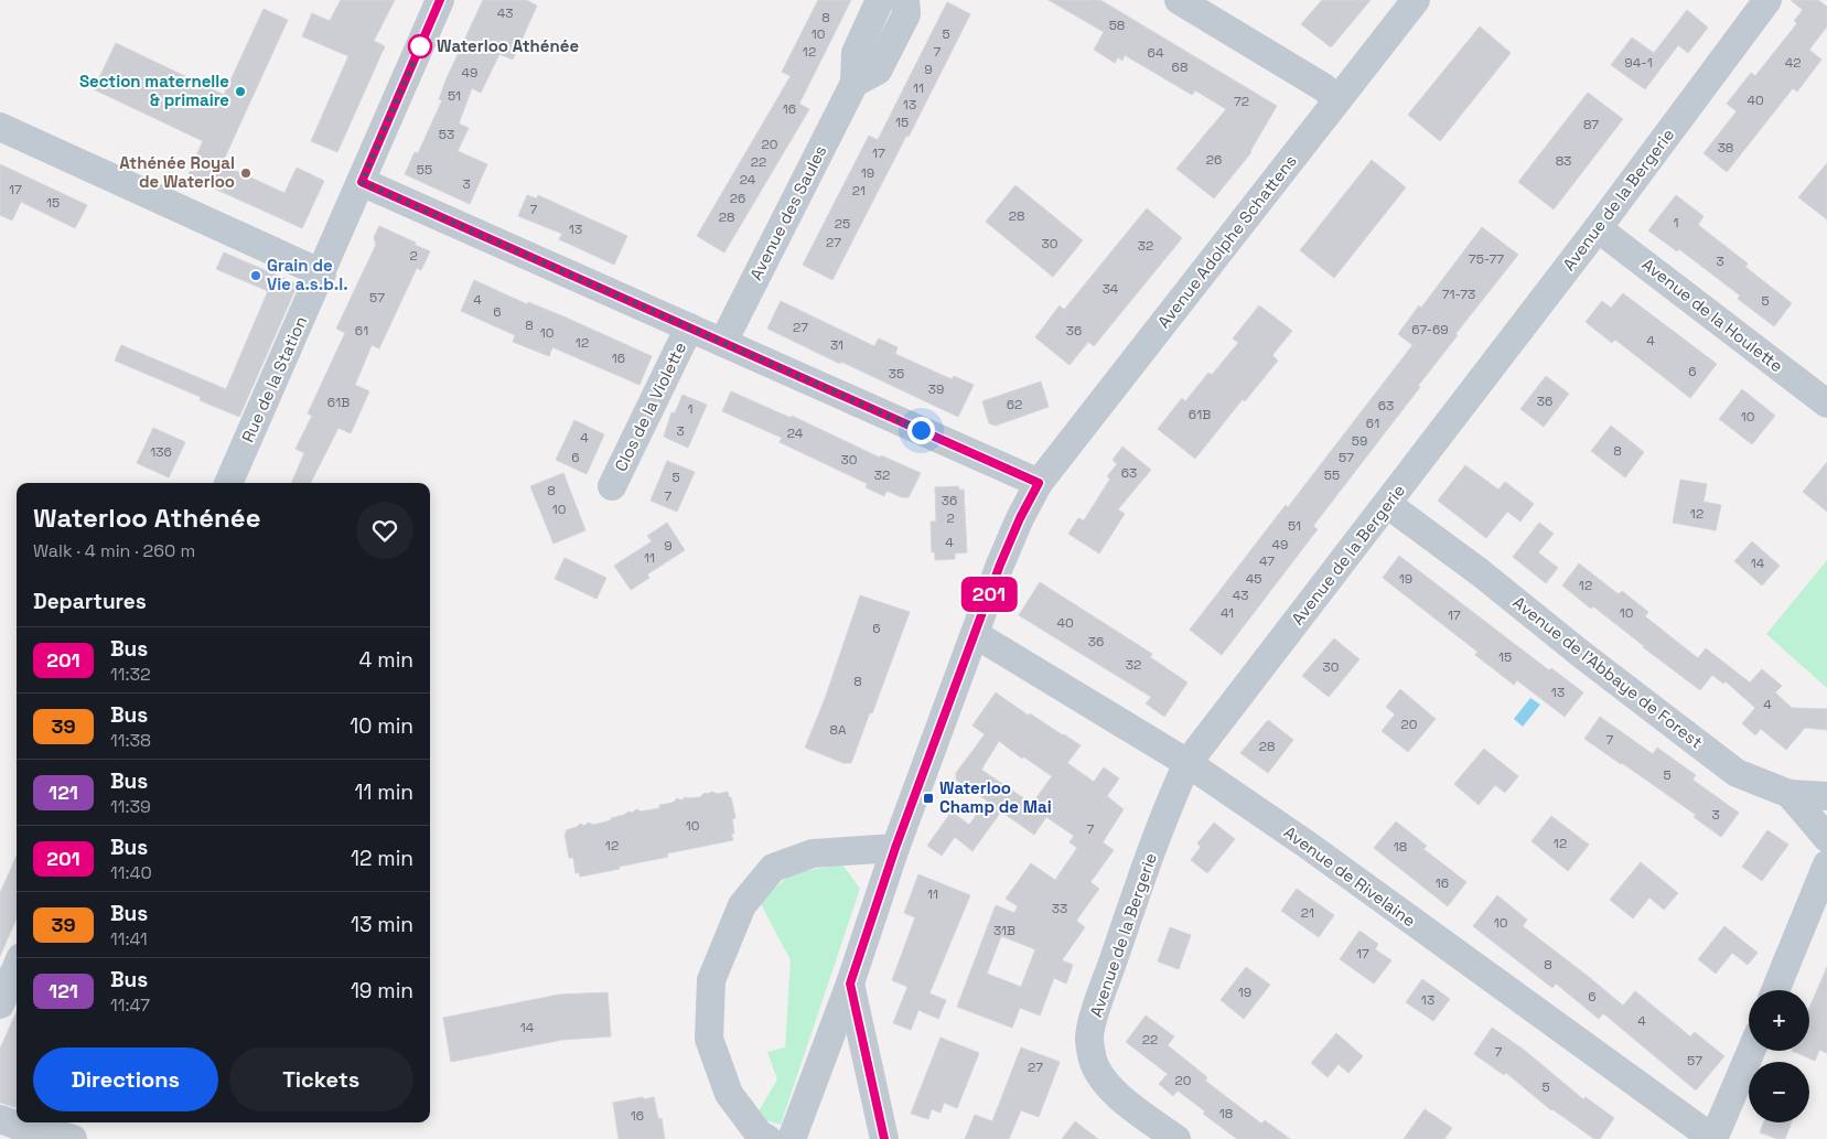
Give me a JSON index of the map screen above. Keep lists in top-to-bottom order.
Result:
{
  "streets": {
    "street": [
      "Avenue de la Bergerie",
      "Avenue des Saules",
      "Avenue Adolphe Schattens",
      "Avenue de la Houlette",
      "Rue de la Station",
      "Clos de la Violette",
      "Avenue de l'Abbaye de Forest",
      "Avenue de Rivelaine"
    ]
  },
  "crossings": [
    ["Avenue de la Bergerie", "Avenue de la Houlette"],
    ["Avenue de la Bergerie", "Avenue de l'Abbaye de Forest"],
    ["Avenue de la Bergerie", "Avenue de Rivelaine"],
    ["Avenue Adolphe Schattens", "Avenue de Rivelaine"]
  ],
  "places": {
    "other": [
      "Waterloo Athénée",
      "Section maternelle & primaire",
      "Athénée Royal de Waterloo",
      "Grain de Vie a.s.b.l."
    ],
    "transit": ["Waterloo Champ de Mai"]
  },
  "lines": ["bus line 201"],
  "house_numbers": [
    "43",
    "8",
    "58",
    "10",
    "5",
    "12",
    "7",
    "64",
    "94-1",
    "42",
    "68",
    "9",
    "49",
    "11",
    "51",
    "40",
    "72",
    "13",
    "16",
    "15",
    "87",
    "53",
    "20",
    "38",
    "17",
    "26",
    "83",
    "22",
    "55",
    "19",
    "24",
    "3",
    "17",
    "21",
    "26",
    "15",
    "7",
    "28",
    "28",
    "1",
    "25",
    "13",
    "27",
    "30",
    "32",
    "2",
    "75-77",
    "3",
    "34",
    "71-73",
    "57",
    "4",
    "5",
    "6",
    "8",
    "27",
    "67-69",
    "61",
    "36",
    "10",
    "4",
    "12",
    "31",
    "16",
    "6",
    "35",
    "39",
    "36",
    "61B",
    "62",
    "63",
    "1",
    "61B",
    "10",
    "61",
    "3",
    "24",
    "4",
    "59",
    "8",
    "136",
    "6",
    "57",
    "30",
    "63",
    "32",
    "55",
    "5",
    "8",
    "7",
    "36",
    "10",
    "12",
    "2",
    "51",
    "4",
    "49",
    "9",
    "11",
    "47",
    "14",
    "45",
    "19",
    "12",
    "43",
    "41",
    "10",
    "17",
    "40",
    "6",
    "36",
    "15",
    "32",
    "30",
    "8",
    "13",
    "4",
    "20",
    "8A",
    "7",
    "28",
    "5",
    "3",
    "10",
    "7",
    "12",
    "12",
    "18",
    "16",
    "11",
    "33",
    "21",
    "10",
    "31B",
    "17",
    "8",
    "19",
    "6",
    "13",
    "4",
    "14",
    "22",
    "7",
    "57",
    "27",
    "20",
    "5",
    "18",
    "16"
  ],
  "page": {
    "on_map": "201",
    "heading": [
      ["Waterloo Athénée", "Walk · 4 min · 260 m"],
      "Departures"
    ],
    "list": [
      {
        "mark": "201",
        "name": "Bus",
        "note": "11:32",
        "value": "4 min"
      },
      {
        "mark": "39",
        "name": "Bus",
        "note": "11:38",
        "value": "10 min"
      },
      {
        "mark": "121",
        "name": "Bus",
        "note": "11:39",
        "value": "11 min"
      },
      {
        "mark": "201",
        "name": "Bus",
        "note": "11:40",
        "value": "12 min"
      },
      {
        "mark": "39",
        "name": "Bus",
        "note": "11:41",
        "value": "13 min"
      },
      {
        "mark": "121",
        "name": "Bus",
        "note": "11:47",
        "value": "19 min"
      }
    ],
    "map_buttons": ["+", "−"],
    "buttons": ["Directions", "Tickets"]
  }
}
